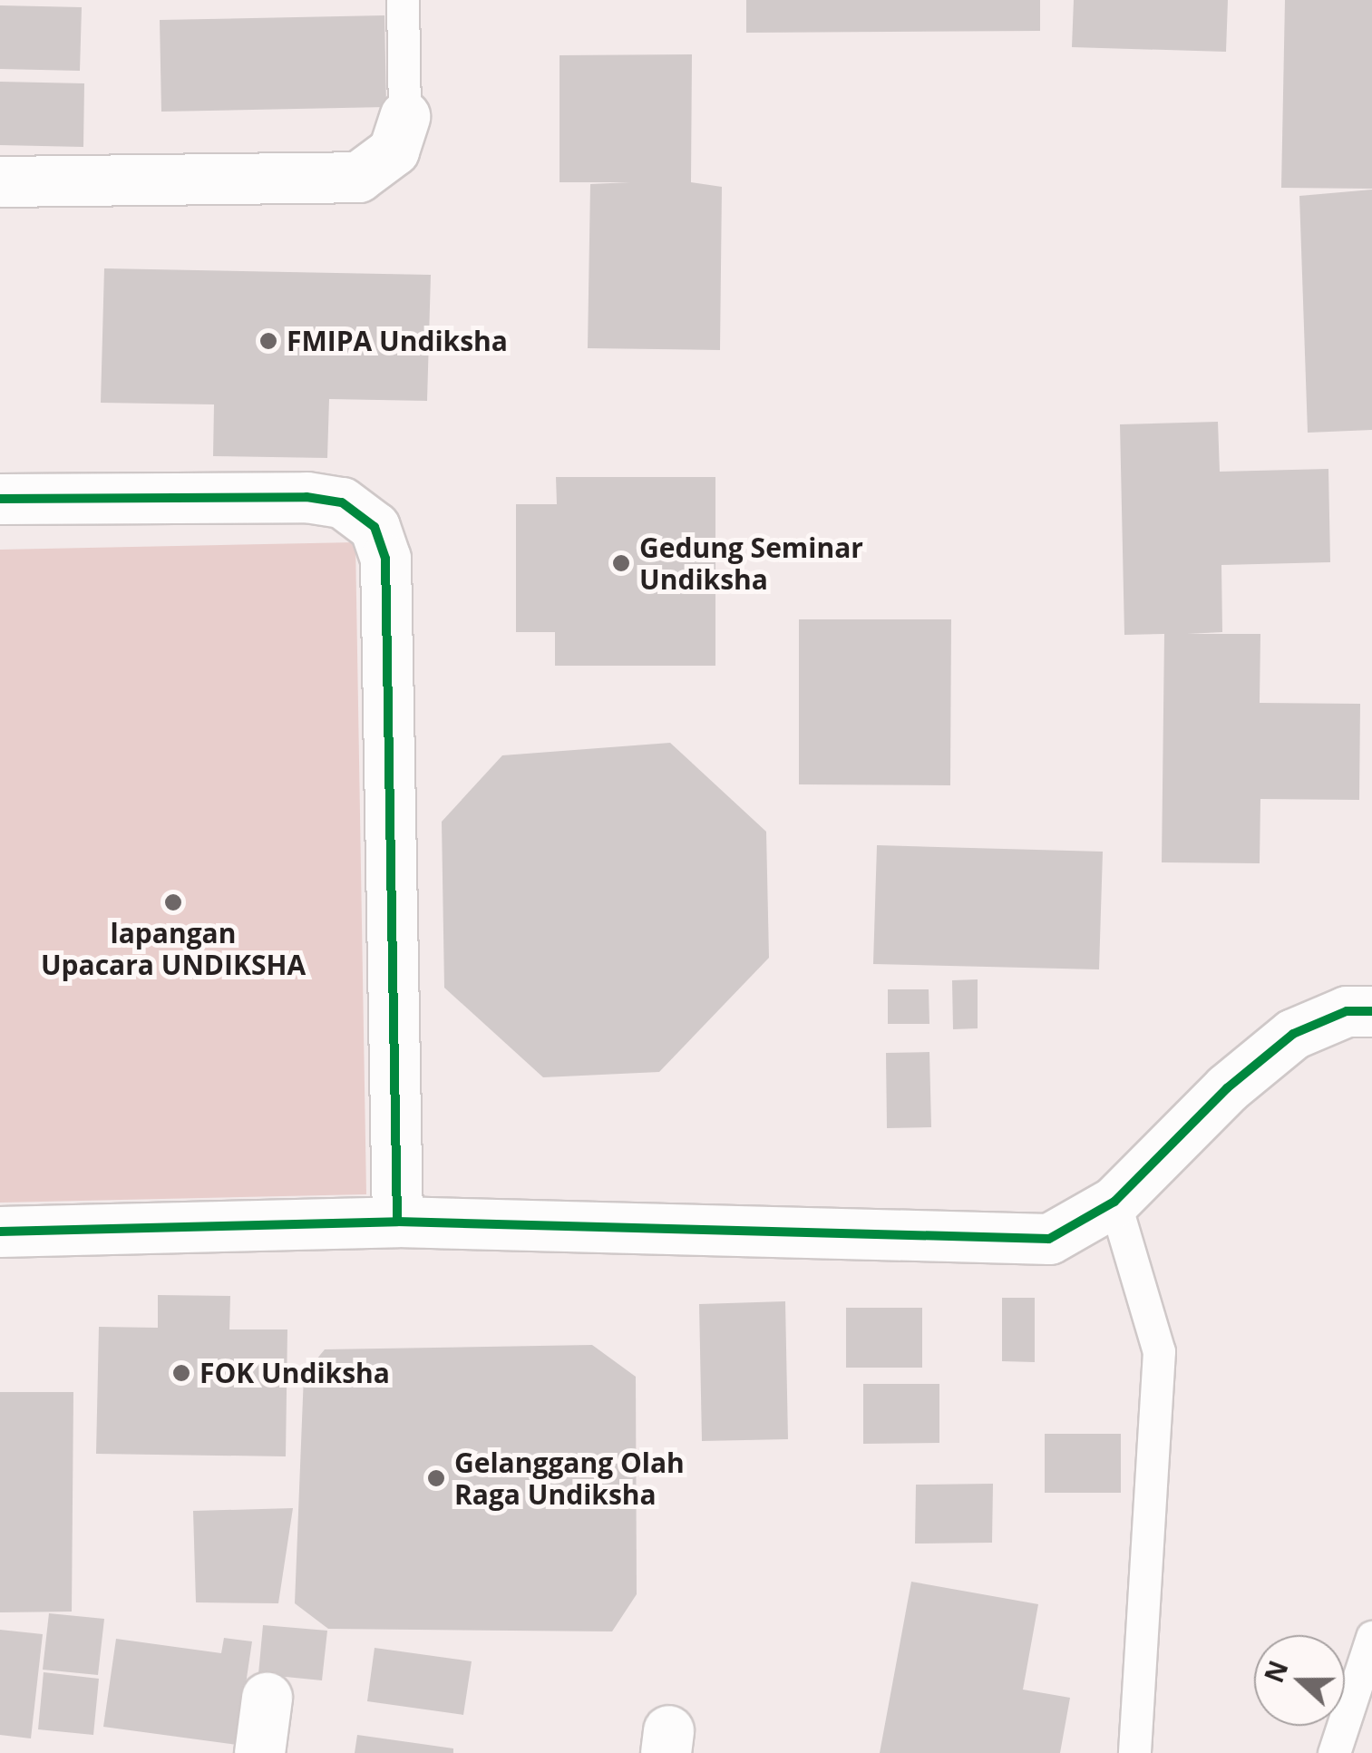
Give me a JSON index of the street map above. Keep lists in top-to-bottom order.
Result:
{
  "places": [
    "FMIPA Undiksha",
    "Gedung Seminar Undiksha",
    "lapangan Upacara UNDIKSHA",
    "FOK Undiksha",
    "Gelanggang Olah Raga Undiksha"
  ],
  "north": "left"
}
